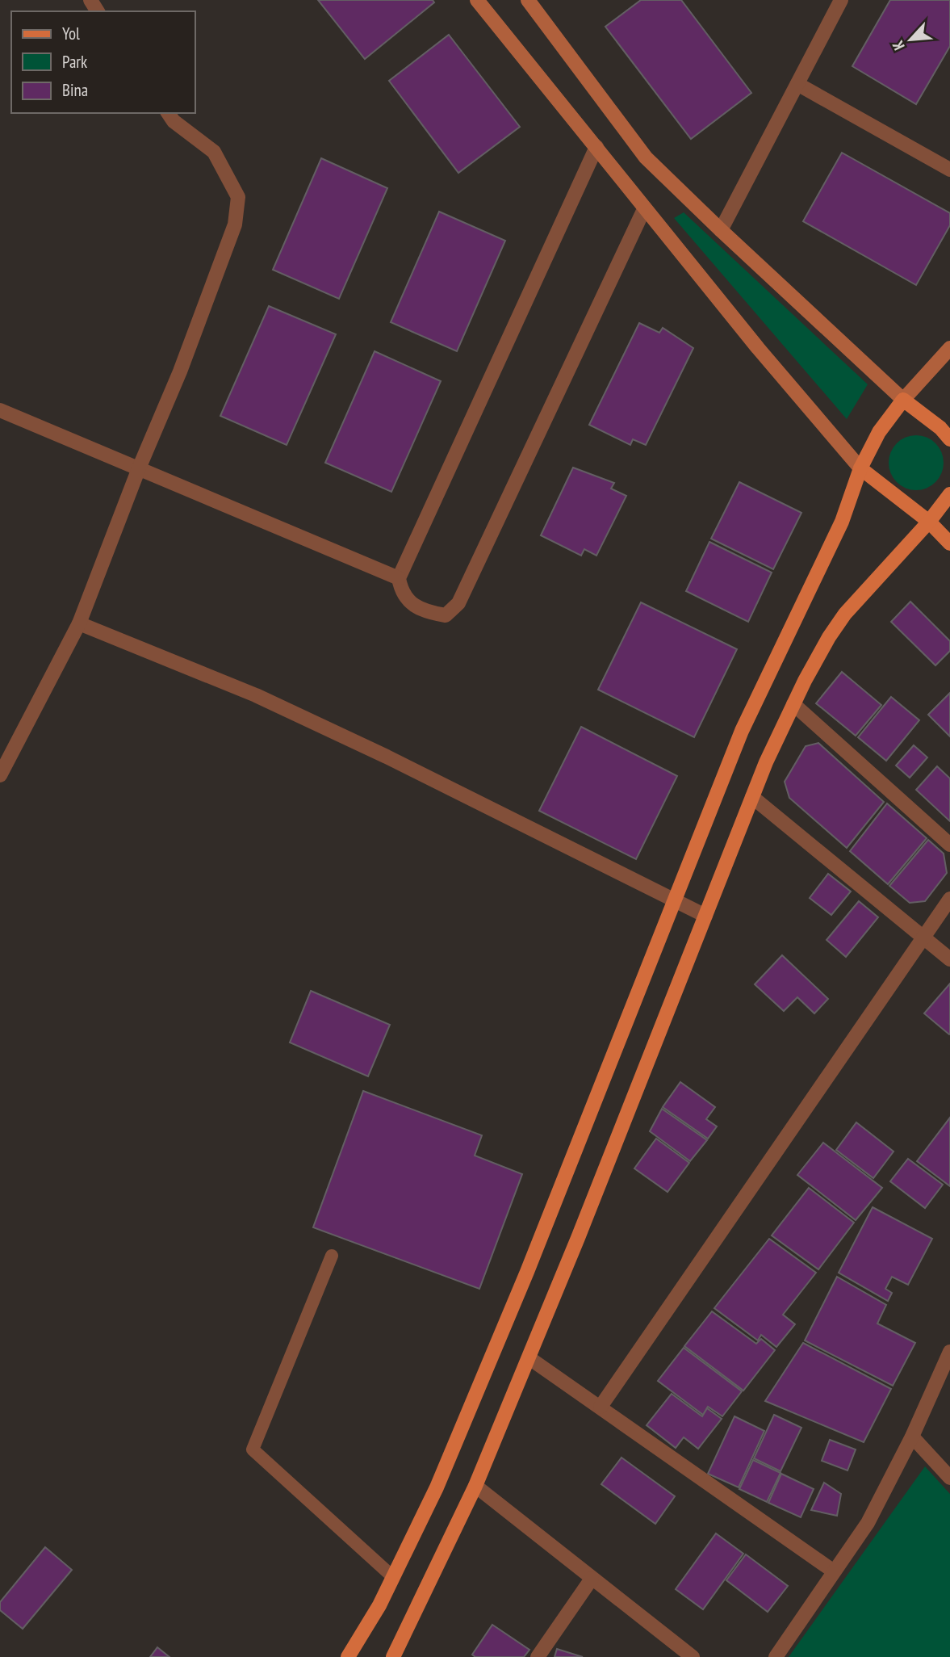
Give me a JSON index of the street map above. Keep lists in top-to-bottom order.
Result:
{
  "legend": ["Yol", "Park", "Bina"],
  "north": "bottom left"
}
